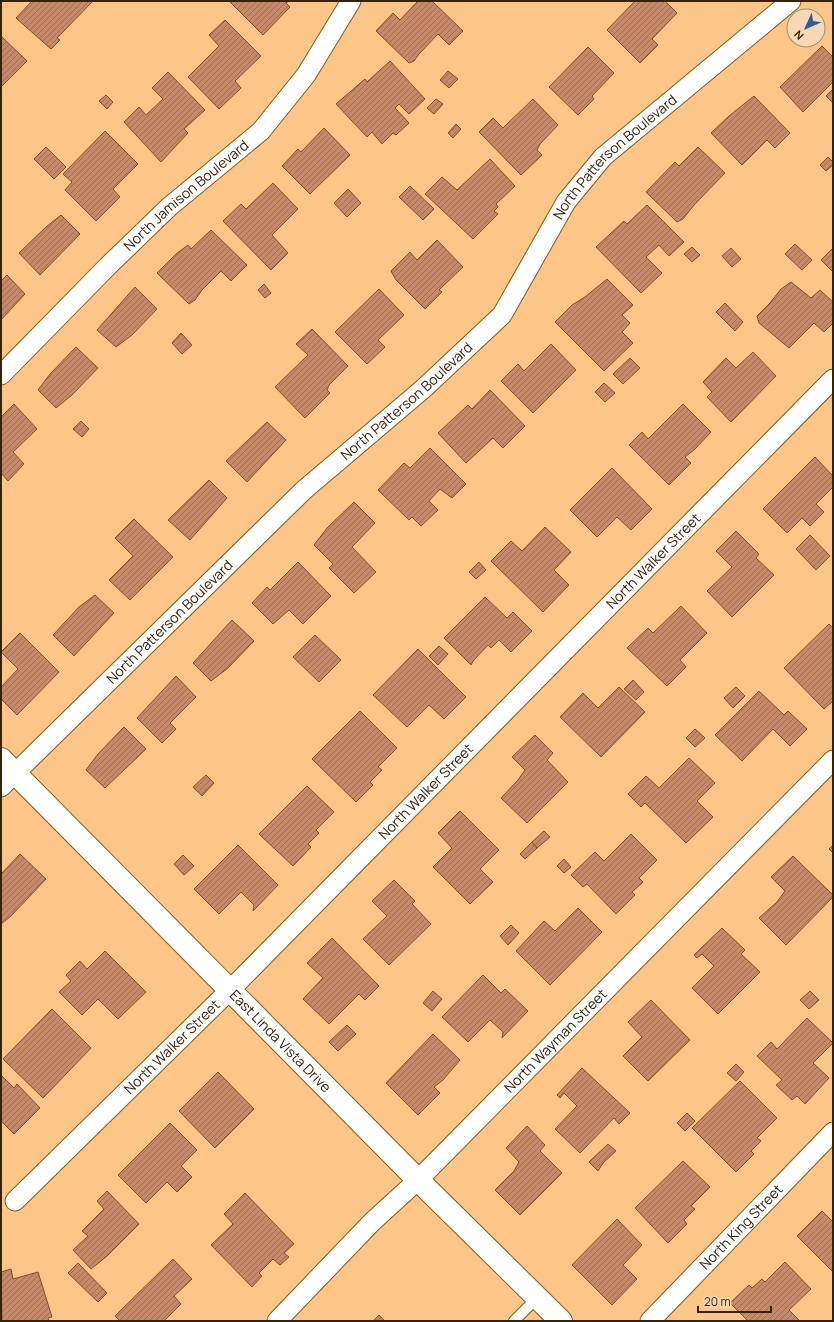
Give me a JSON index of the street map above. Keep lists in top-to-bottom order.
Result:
{
  "streets": {
    "street": [
      "North Patterson Boulevard",
      "North Jamison Boulevard",
      "North Walker Street",
      "East Linda Vista Drive",
      "North Wayman Street",
      "North King Street"
    ]
  },
  "crossings": [
    ["North Patterson Boulevard", "East Linda Vista Drive"],
    ["North Walker Street", "East Linda Vista Drive"],
    ["East Linda Vista Drive", "North Wayman Street"]
  ],
  "scale_bar": "20 m",
  "north": "bottom left"
}
